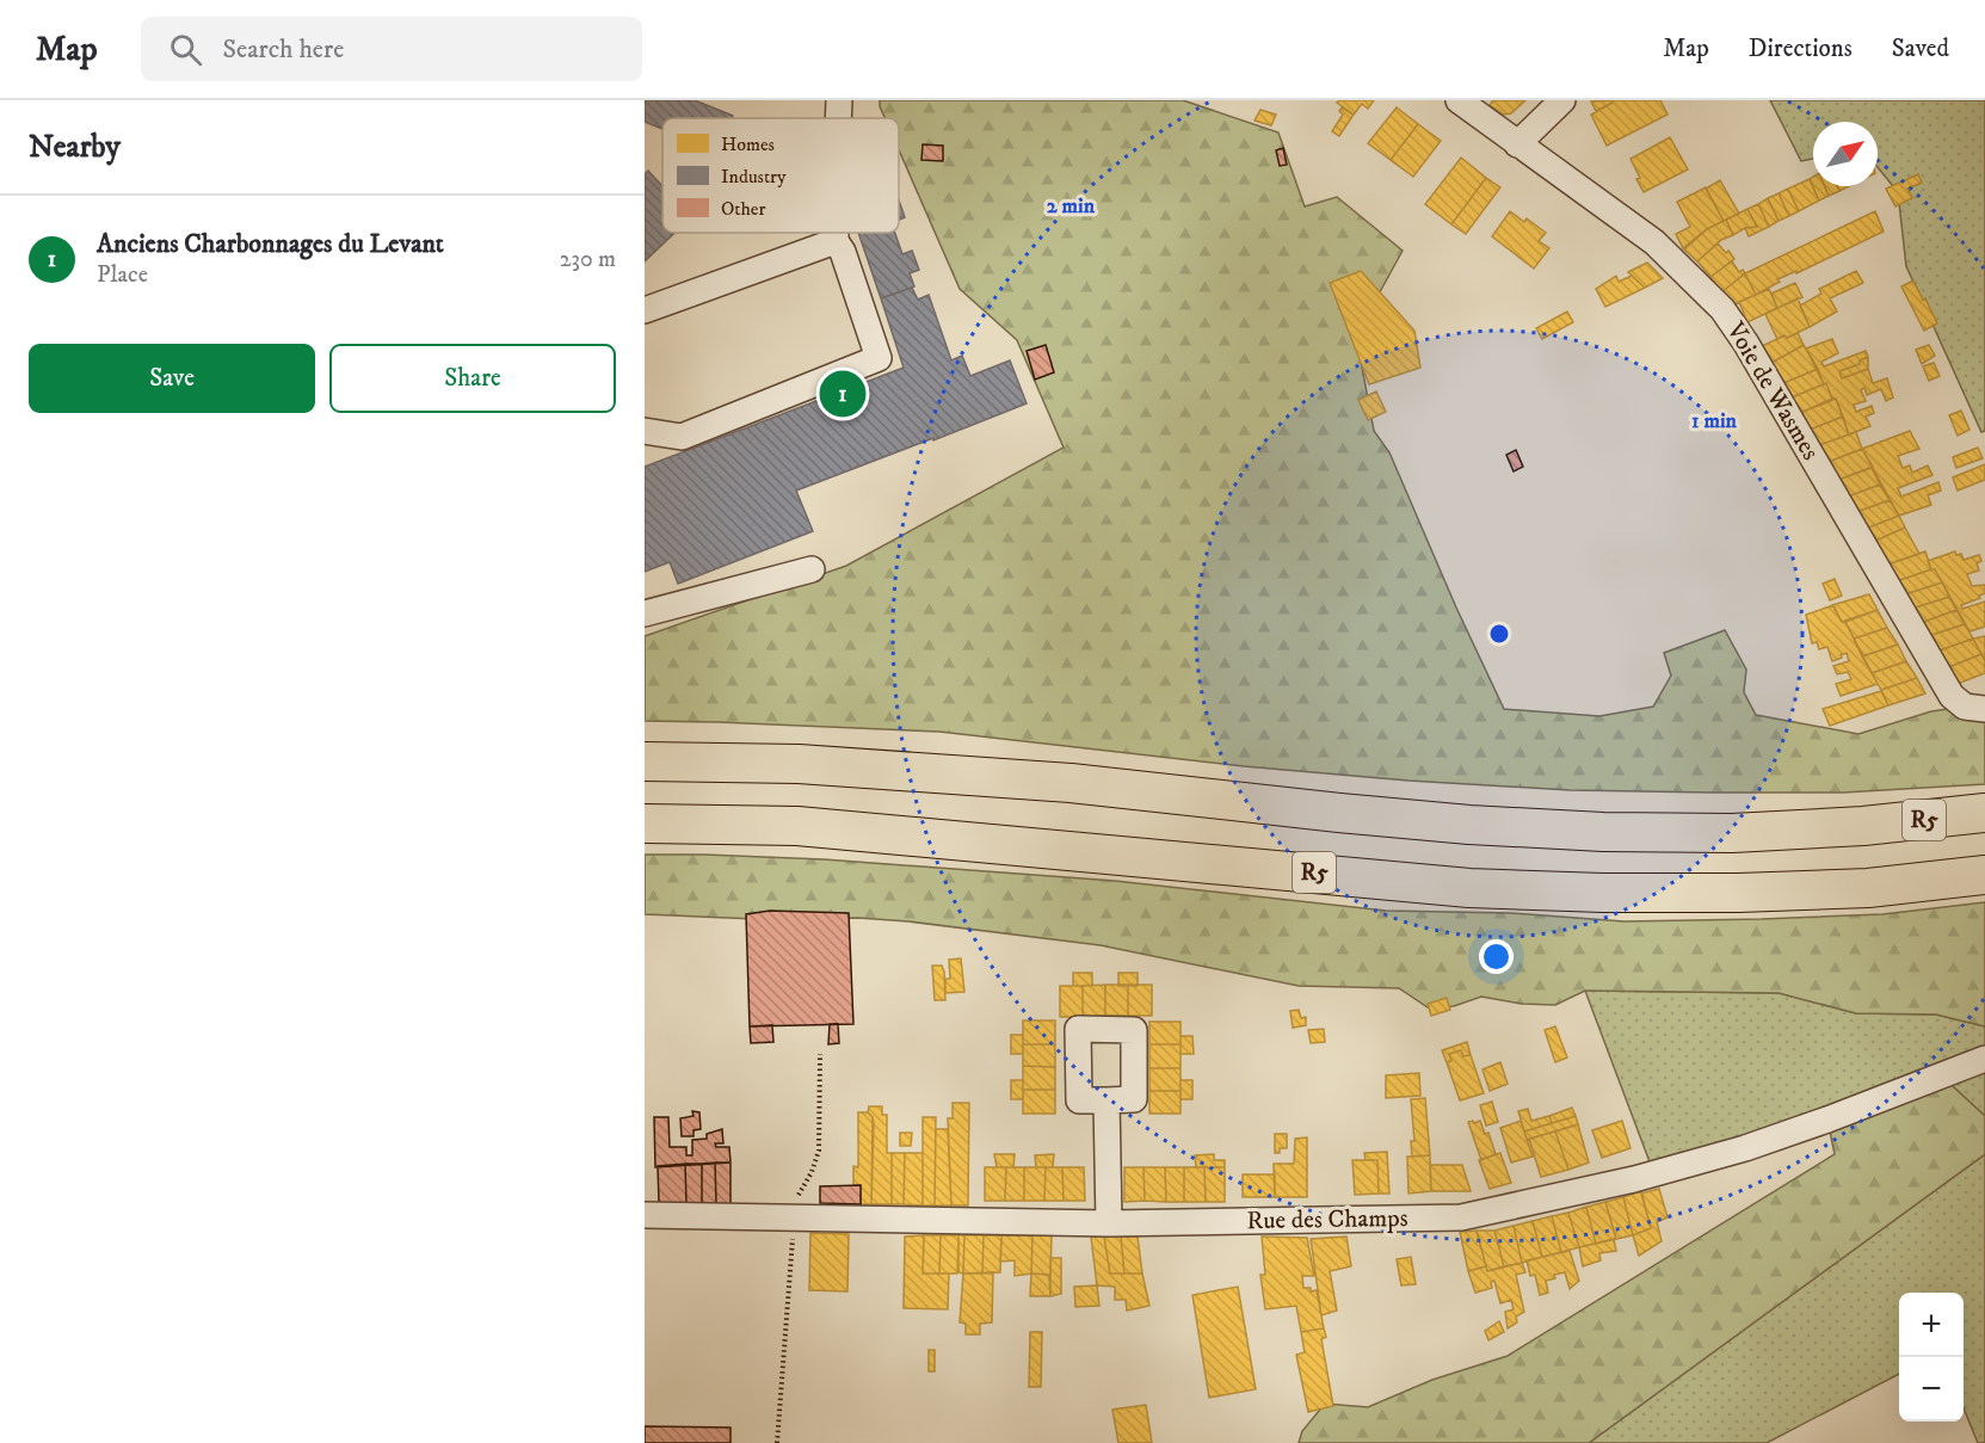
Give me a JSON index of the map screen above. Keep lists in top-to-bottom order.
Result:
{
  "streets": {
    "highway": ["R5"],
    "street": ["Voie de Wasmes", "Rue des Champs"]
  },
  "legend": ["Homes", "Industry", "Other"],
  "north": "top right",
  "page": {
    "header": "Map",
    "search": "Search here",
    "nav": ["Map", "Directions", "Saved"],
    "heading": "Nearby",
    "list": [
      {
        "mark": "1",
        "name": "Anciens Charbonnages du Levant",
        "note": "Place",
        "value": "230 m"
      }
    ],
    "buttons": ["Save", "Share"],
    "pins": "1",
    "map_buttons": ["+", "−"]
  },
  "rings": ["2 min", "1 min"]
}
